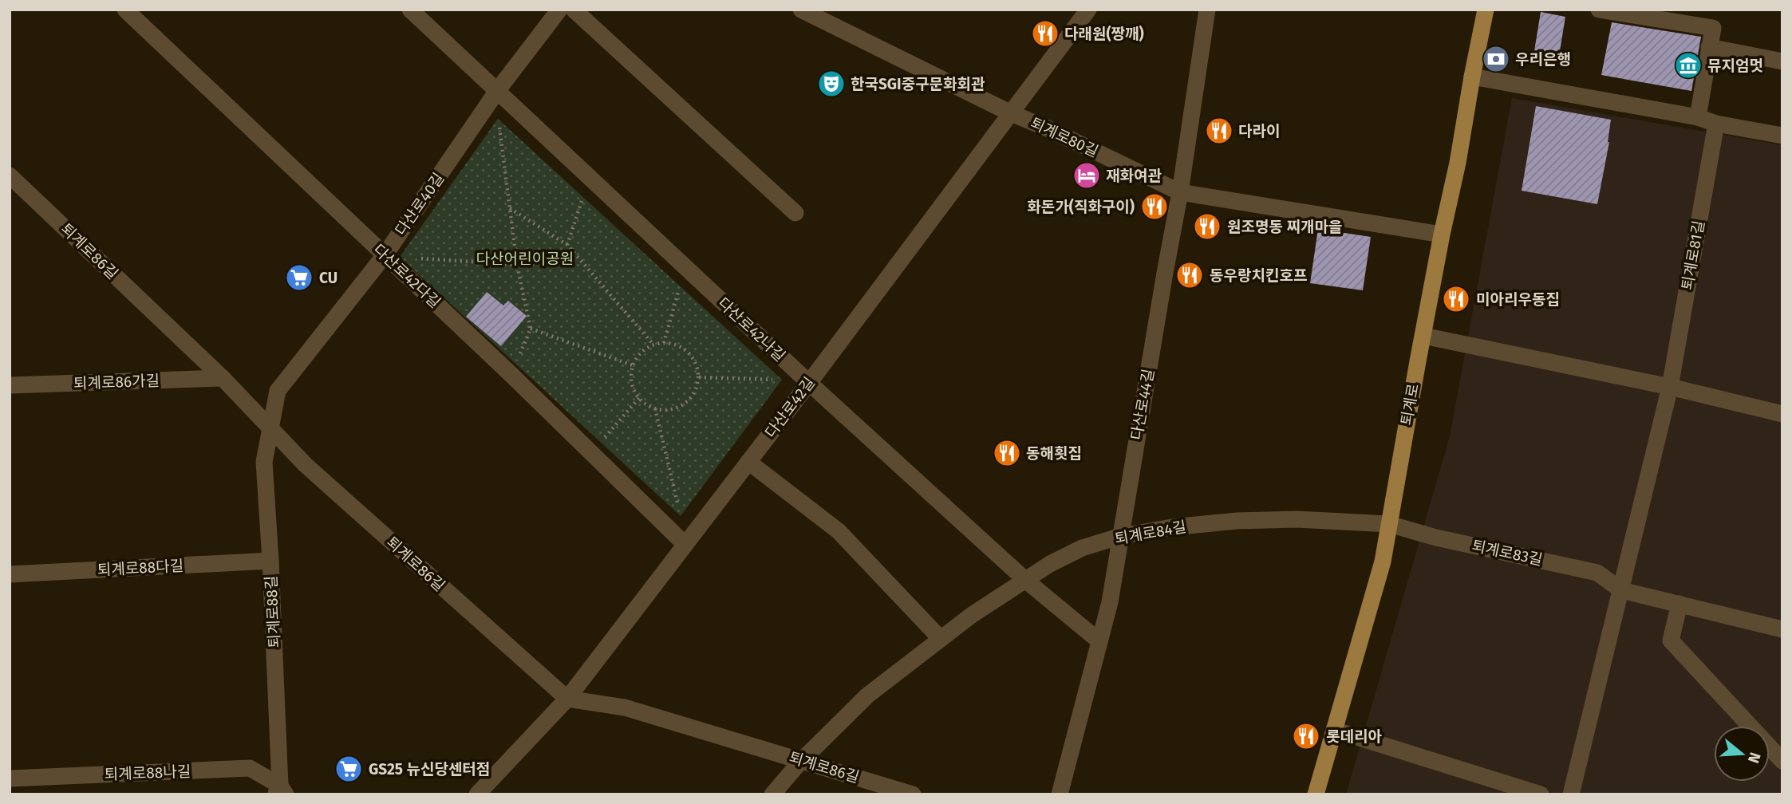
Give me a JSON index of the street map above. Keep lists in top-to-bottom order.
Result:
{
  "streets": {
    "main road": ["퇴계로"],
    "street": [
      "퇴계로80길",
      "다산로40길",
      "퇴계로86길",
      "퇴계로81길",
      "다산로42다길",
      "다산로42나길",
      "퇴계로86가길",
      "다산로44길",
      "다산로42길",
      "퇴계로84길",
      "퇴계로83길",
      "퇴계로88다길",
      "퇴계로88길",
      "퇴계로88나길"
    ]
  },
  "crossings": [
    ["퇴계로80길", "다산로44길"],
    ["퇴계로80길", "퇴계로"],
    ["퇴계로80길", "다산로42길"],
    ["다산로40길", "퇴계로86길"],
    ["다산로40길", "다산로42다길"],
    ["다산로40길", "다산로42나길"],
    ["다산로40길", "퇴계로88길"],
    ["퇴계로86길", "퇴계로86가길"],
    ["퇴계로86길", "다산로42길"],
    ["퇴계로86길", "퇴계로84길"],
    ["퇴계로86길", "퇴계로88길"],
    ["퇴계로81길", "퇴계로83길"],
    ["다산로42다길", "다산로42길"],
    ["다산로42나길", "다산로44길"],
    ["다산로42나길", "다산로42길"],
    ["다산로42나길", "퇴계로84길"],
    ["다산로44길", "퇴계로84길"],
    ["퇴계로", "퇴계로84길"],
    ["퇴계로", "퇴계로83길"],
    ["퇴계로84길", "퇴계로83길"],
    ["퇴계로88다길", "퇴계로88길"],
    ["퇴계로88길", "퇴계로88나길"]
  ],
  "parks": ["다산어린이공원"],
  "places": {
    "restaurant": [
      "다래원(짱깨)",
      "다라이",
      "화돈가(직화구이)",
      "원조명동 찌개마을",
      "동우랑치킨호프",
      "미아리우동집",
      "동해횟집",
      "롯데리아"
    ],
    "bank": ["우리은행"],
    "museum": ["뮤지엄멋"],
    "theatre": ["한국SGI중구문화회관"],
    "hotel": ["재화여관"],
    "supermarket": ["CU", "GS25 뉴신당센터점"]
  },
  "north": "right"
}
